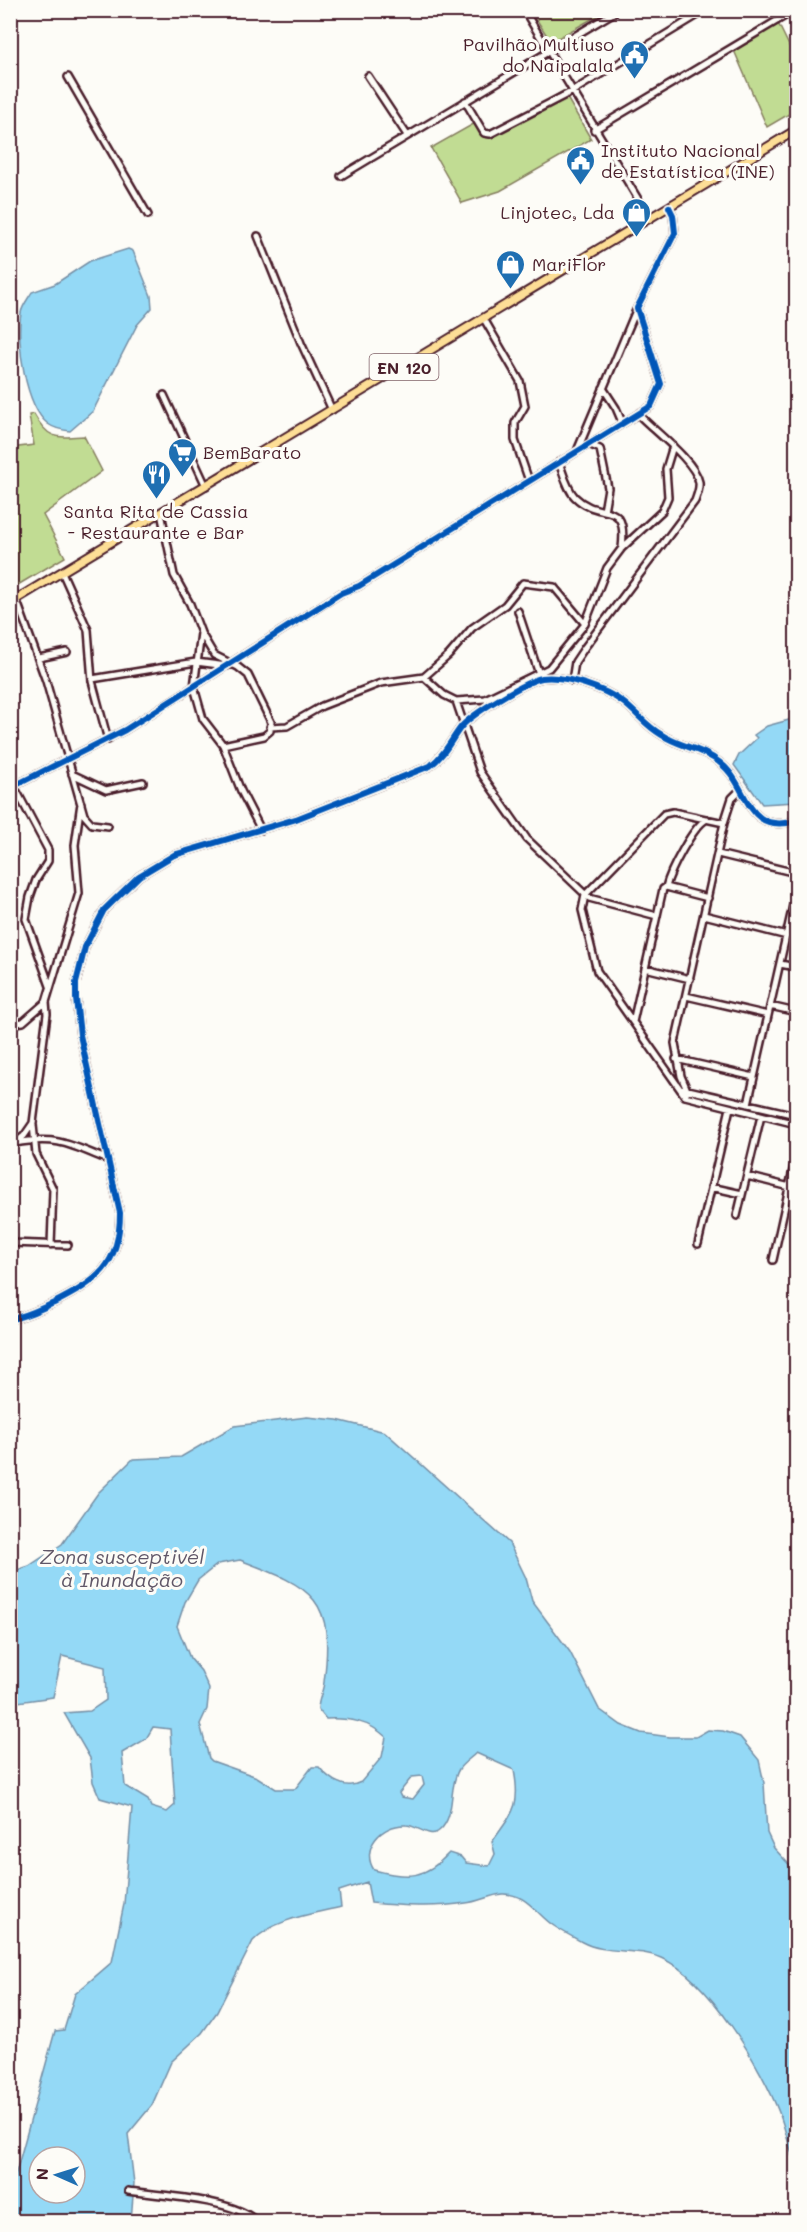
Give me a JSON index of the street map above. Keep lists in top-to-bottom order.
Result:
{
  "streets": {
    "main road": ["EN 120"]
  },
  "water": ["Zona susceptivél à Inundação"],
  "places": {
    "public building": ["Pavilhão Multiuso do Naipalala", "Instituto Nacional de Estatística (INE)"],
    "shop": ["Linjotec, Lda", "MariFlor"],
    "supermarket": ["BemBarato"],
    "restaurant": ["Santa Rita de Cassia - Restaurante e Bar"]
  },
  "north": "left"
}
